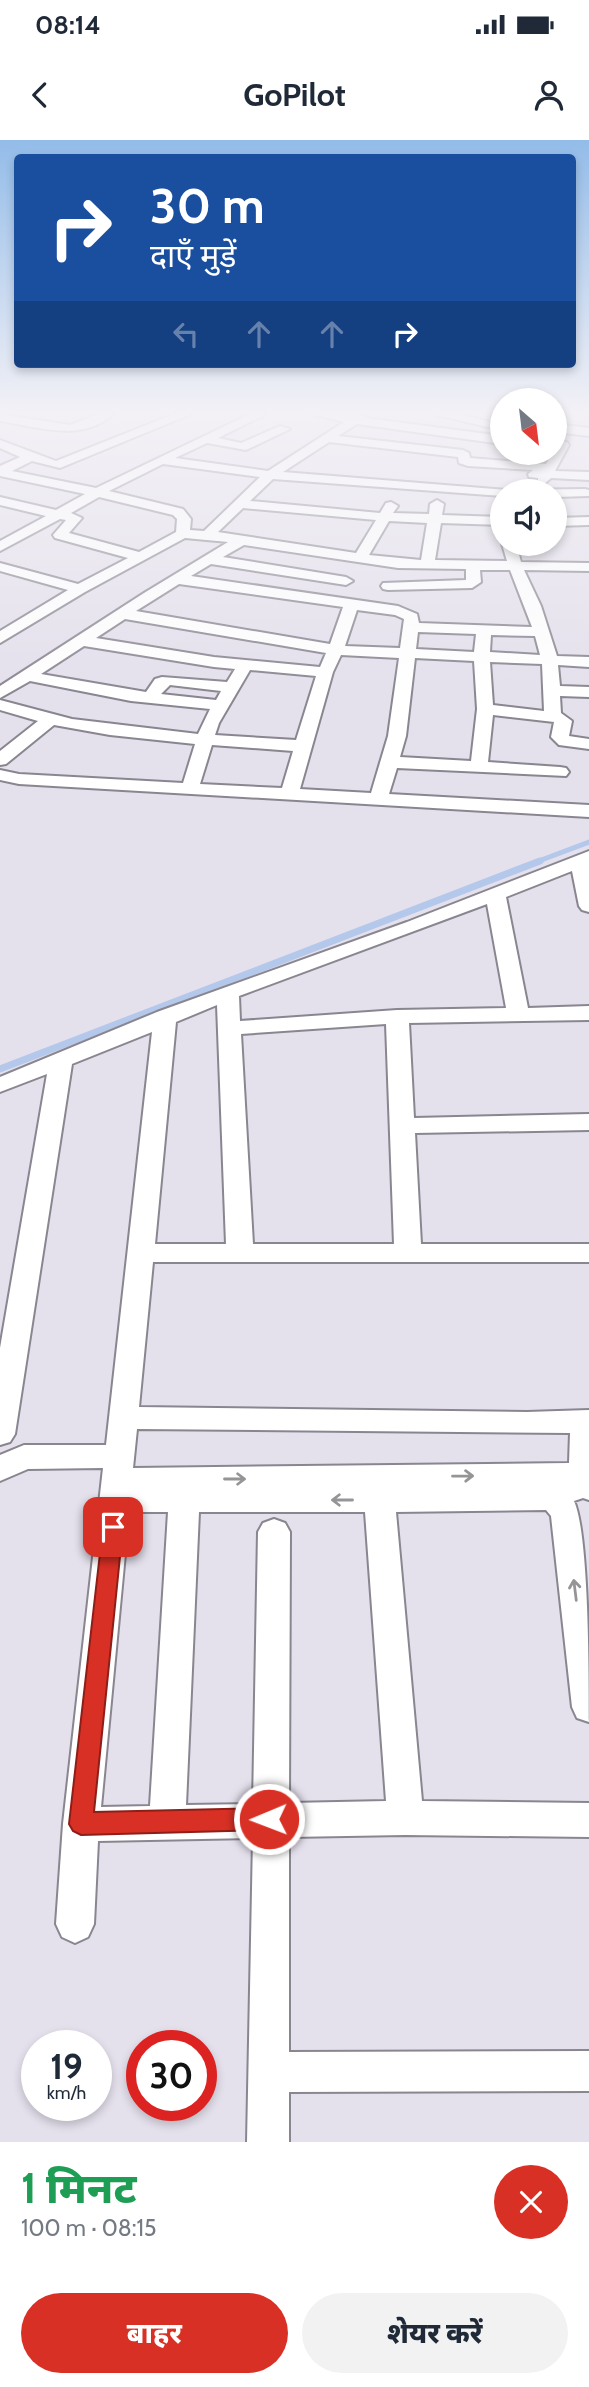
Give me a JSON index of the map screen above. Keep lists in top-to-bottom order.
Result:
{
  "north": "bottom right",
  "page": {
    "status": "08:14",
    "header": "GoPilot",
    "turn": ["30 m", "दाएँ मुड़ें"],
    "speed": "19 km/h",
    "limit": "30",
    "heading": ["1 मिनट", "100 m · 08:15"],
    "buttons": ["बाहर", "शेयर करें"]
  }
}
